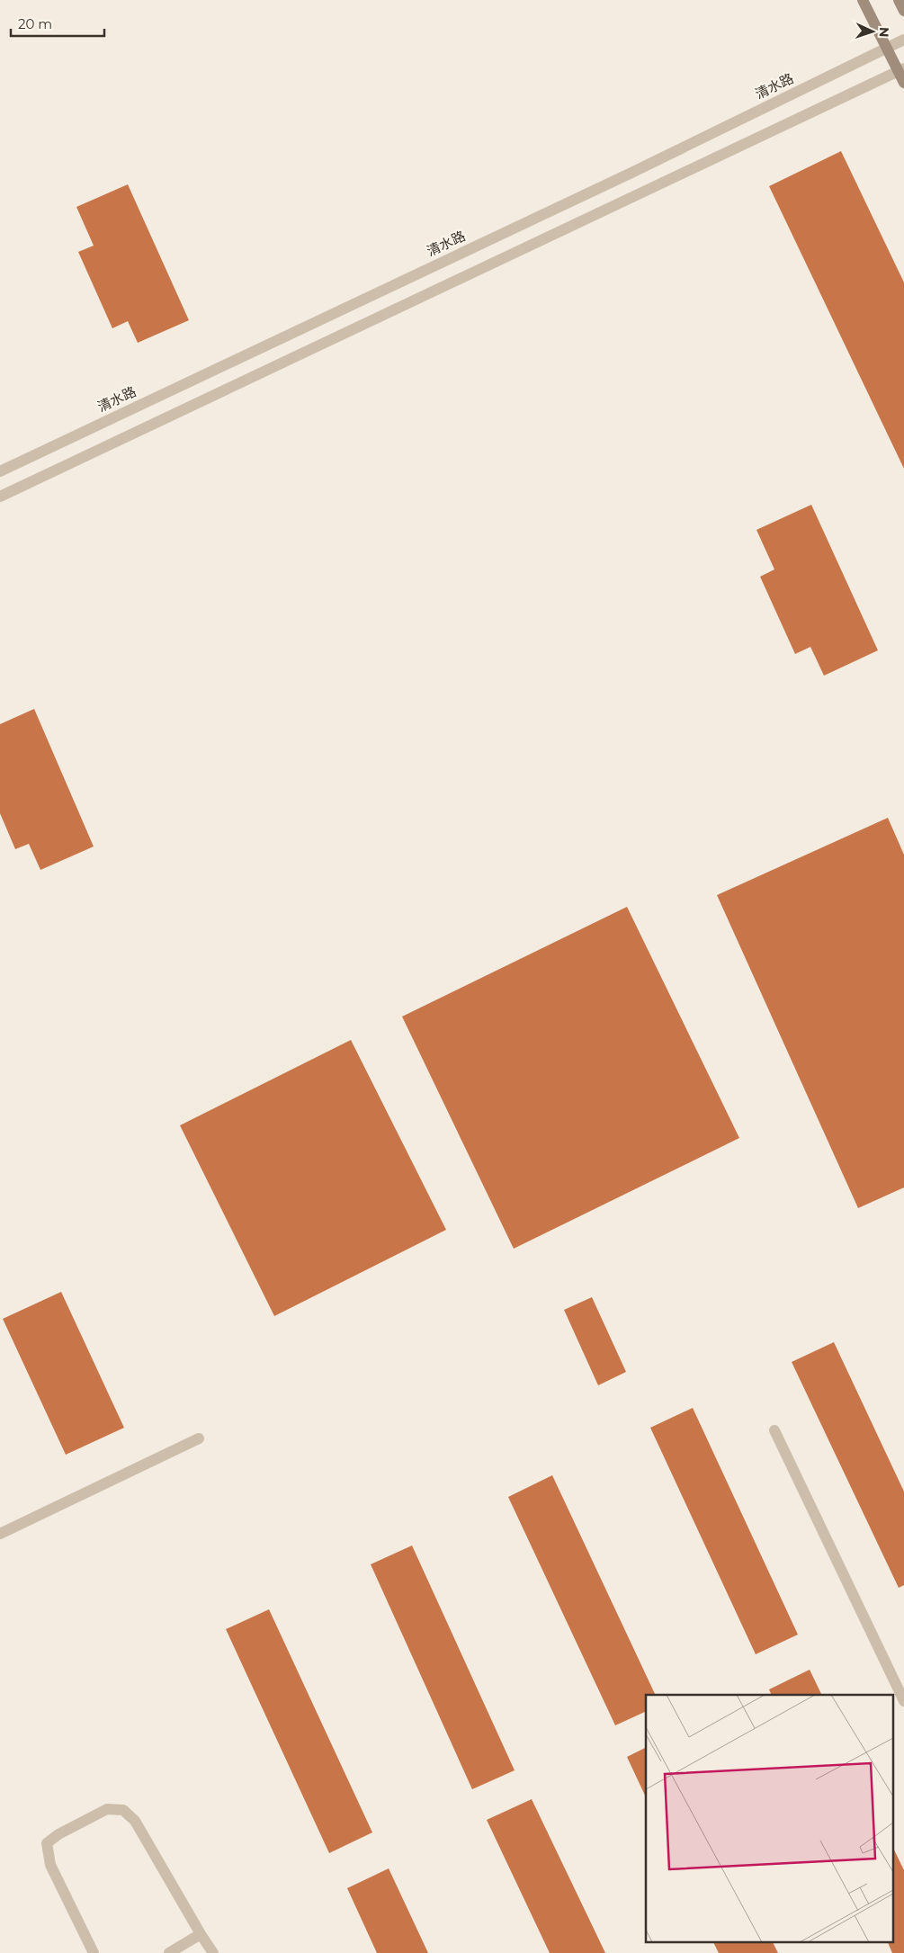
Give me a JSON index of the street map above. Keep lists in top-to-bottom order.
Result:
{
  "streets": {
    "street": ["清水路"]
  },
  "scale_bar": "20 m",
  "north": "right"
}
